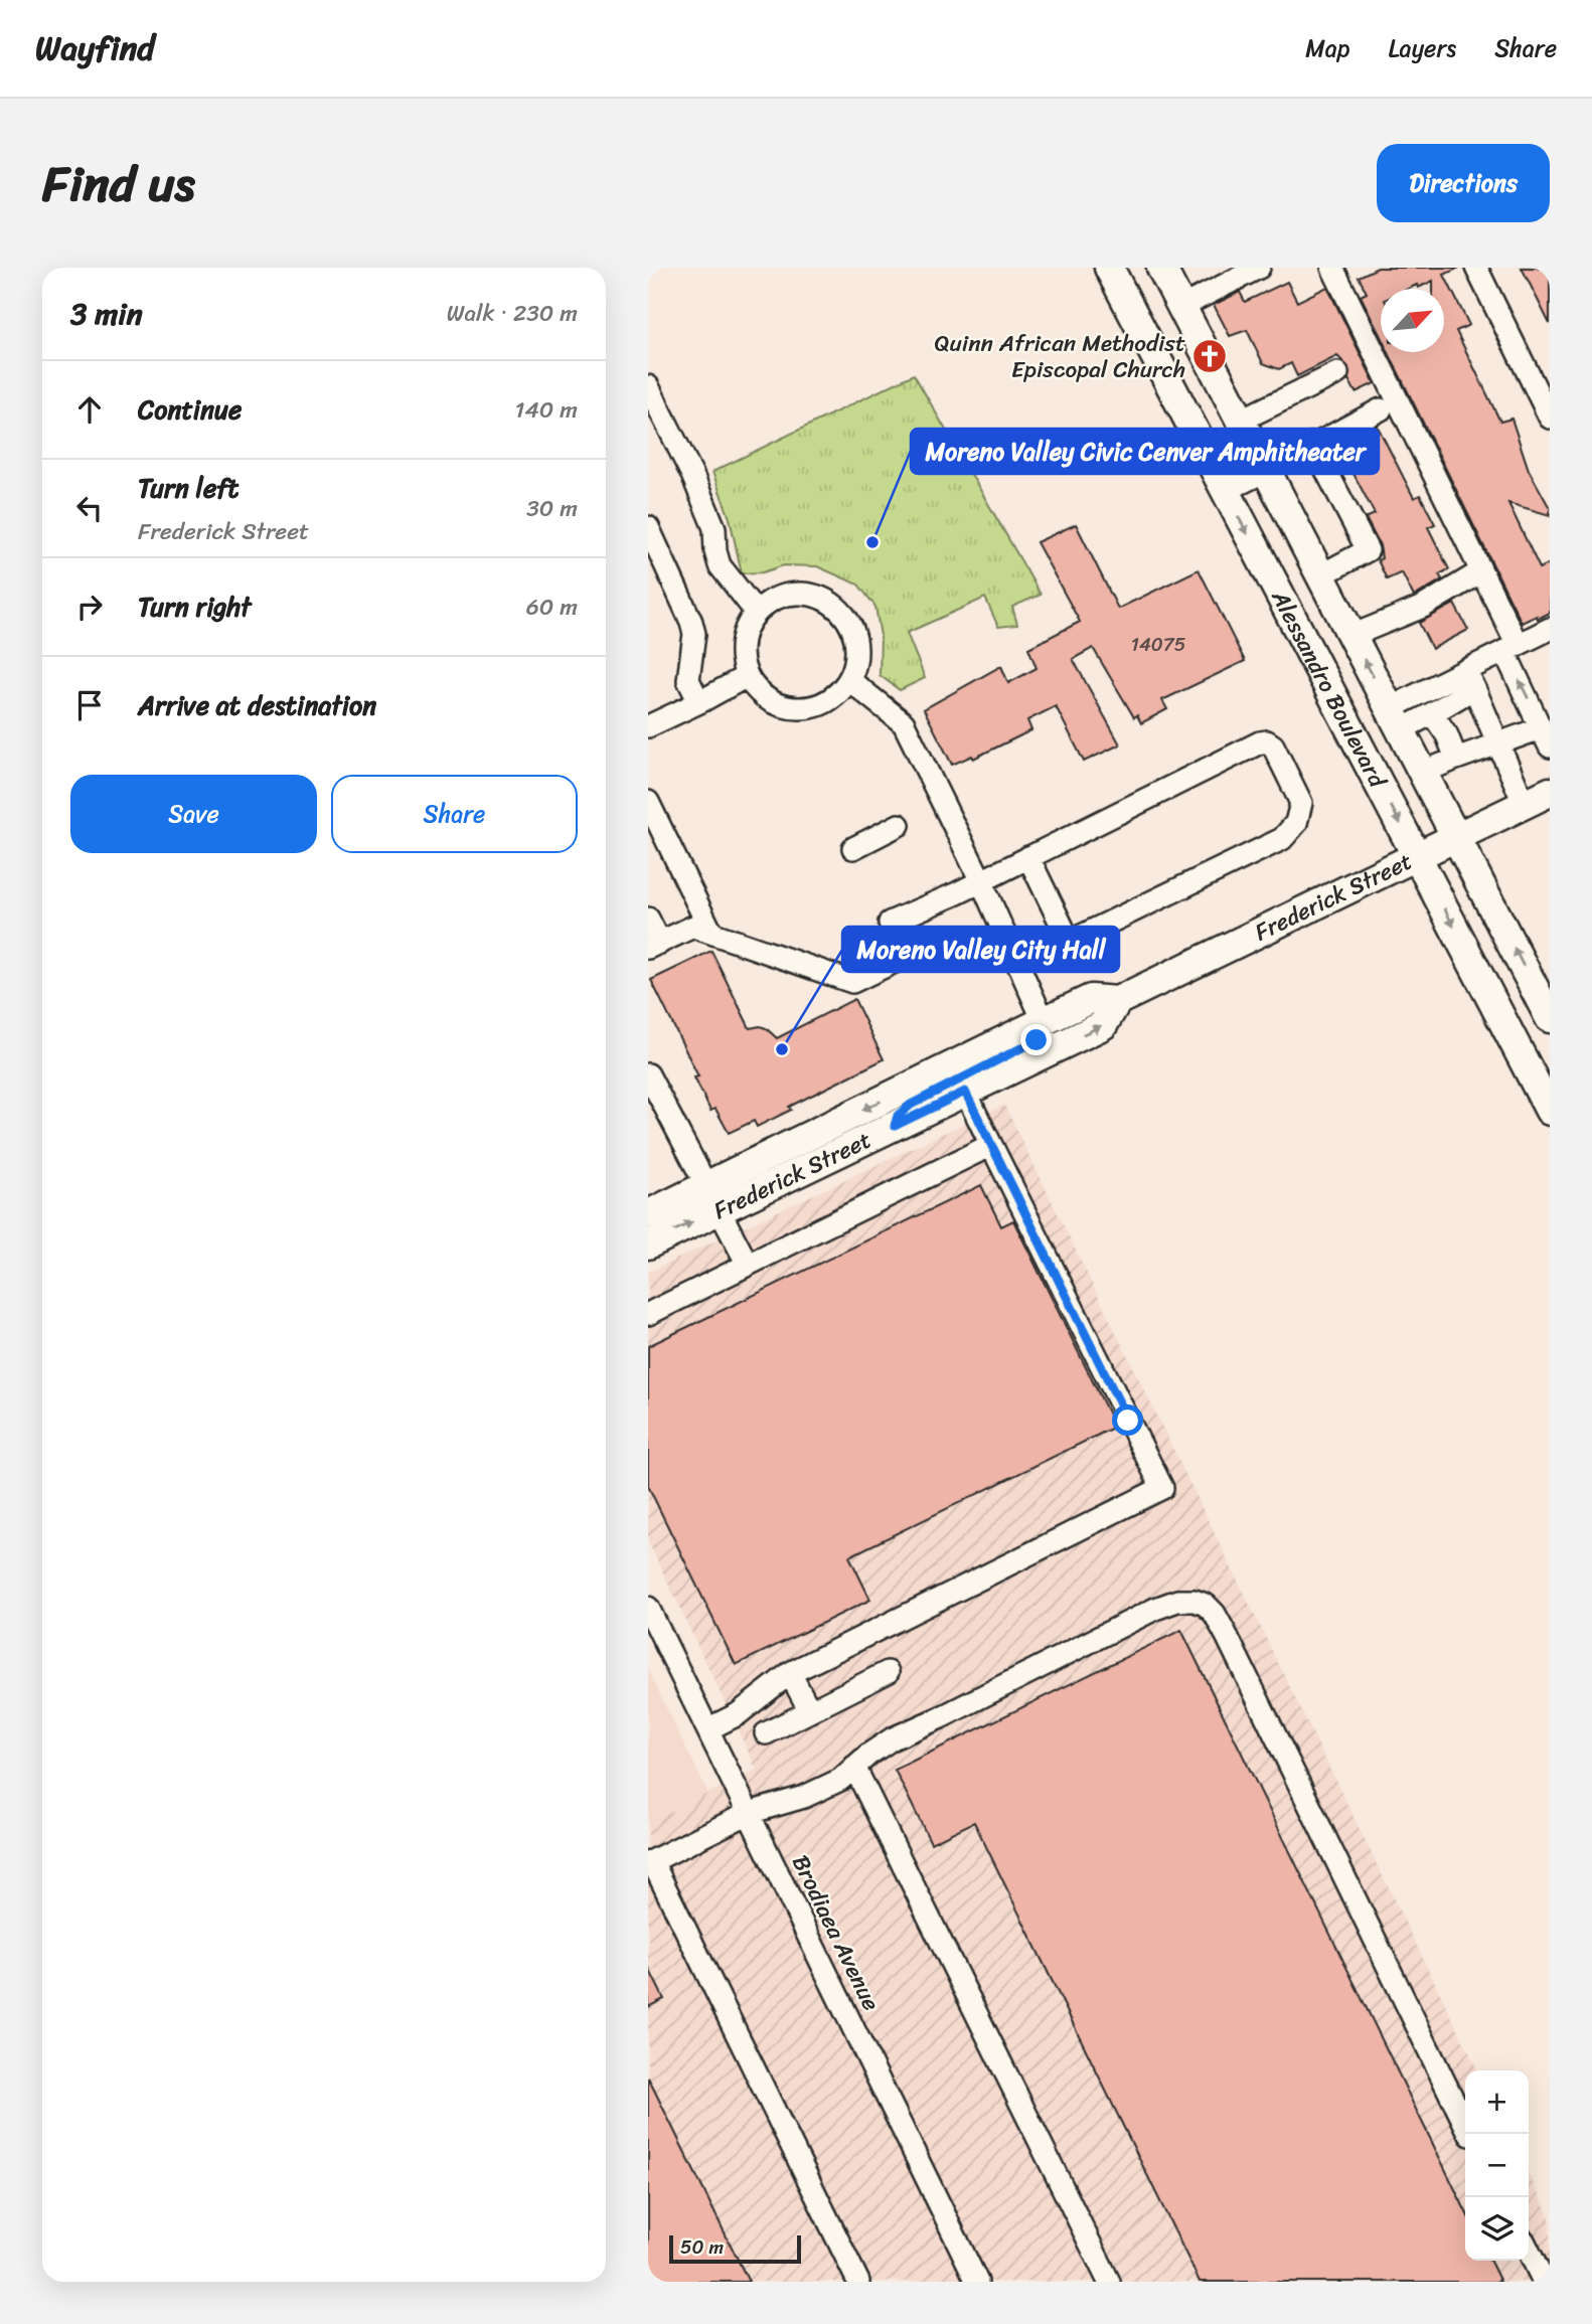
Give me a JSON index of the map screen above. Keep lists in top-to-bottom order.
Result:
{
  "streets": {
    "main road": ["Alessandro Boulevard", "Frederick Street"],
    "street": ["Brodiaea Avenue"]
  },
  "crossings": [
    ["Alessandro Boulevard", "Frederick Street"]
  ],
  "places": {
    "church": ["Quinn African Methodist Episcopal Church"],
    "other": ["Moreno Valley Civic Cenver Amphitheater", "Moreno Valley City Hall"]
  },
  "house_numbers": ["14075"],
  "scale_bar": "50 m",
  "north": "top right",
  "page": {
    "header": "Wayfind",
    "nav": ["Map", "Layers", "Share"],
    "title": "Find us",
    "buttons": [
      "Directions",
      ["Save", "Share"]
    ],
    "heading": ["3 min", "Walk · 230 m"],
    "list": [
      ["Continue", "140 m"],
      ["Turn left", "Frederick Street", "30 m"],
      ["Turn right", "60 m"],
      "Arrive at destination"
    ],
    "map_buttons": ["+", "−"],
    "scale": "50 m"
  }
}
